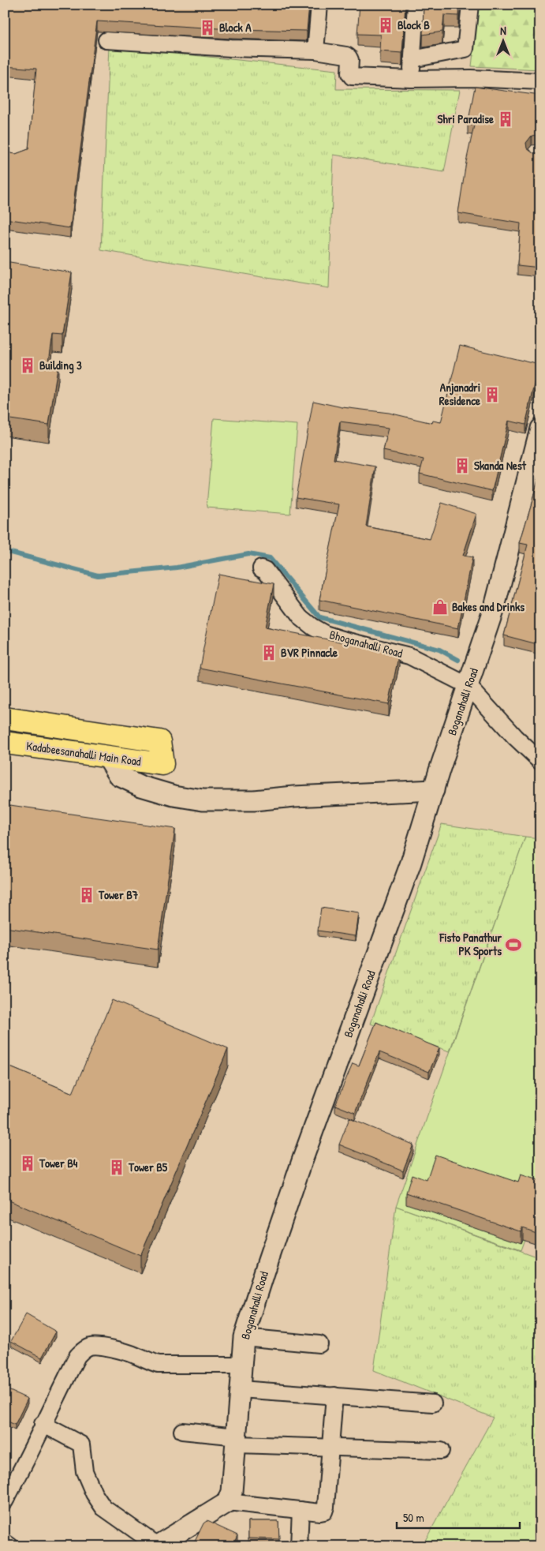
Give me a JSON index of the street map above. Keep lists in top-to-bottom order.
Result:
{
  "streets": {
    "main road": ["Kadabeesanahalli Main Road"],
    "street": ["Bhoganahalli Road", "Boganahalli Road"]
  },
  "crossings": [
    ["Bhoganahalli Road", "Boganahalli Road"]
  ],
  "places": {
    "building": [
      "Block B",
      "Block A",
      "Shri Paradise",
      "Building 3",
      "Anjanadri Residence",
      "Skanda Nest",
      "BVR Pinnacle",
      "Tower B7",
      "Tower B4",
      "Tower B5"
    ],
    "shop": ["Bakes and Drinks"],
    "sports": ["Fisto Panathur PK Sports"]
  },
  "scale_bar": "50 m",
  "north": "top"
}
